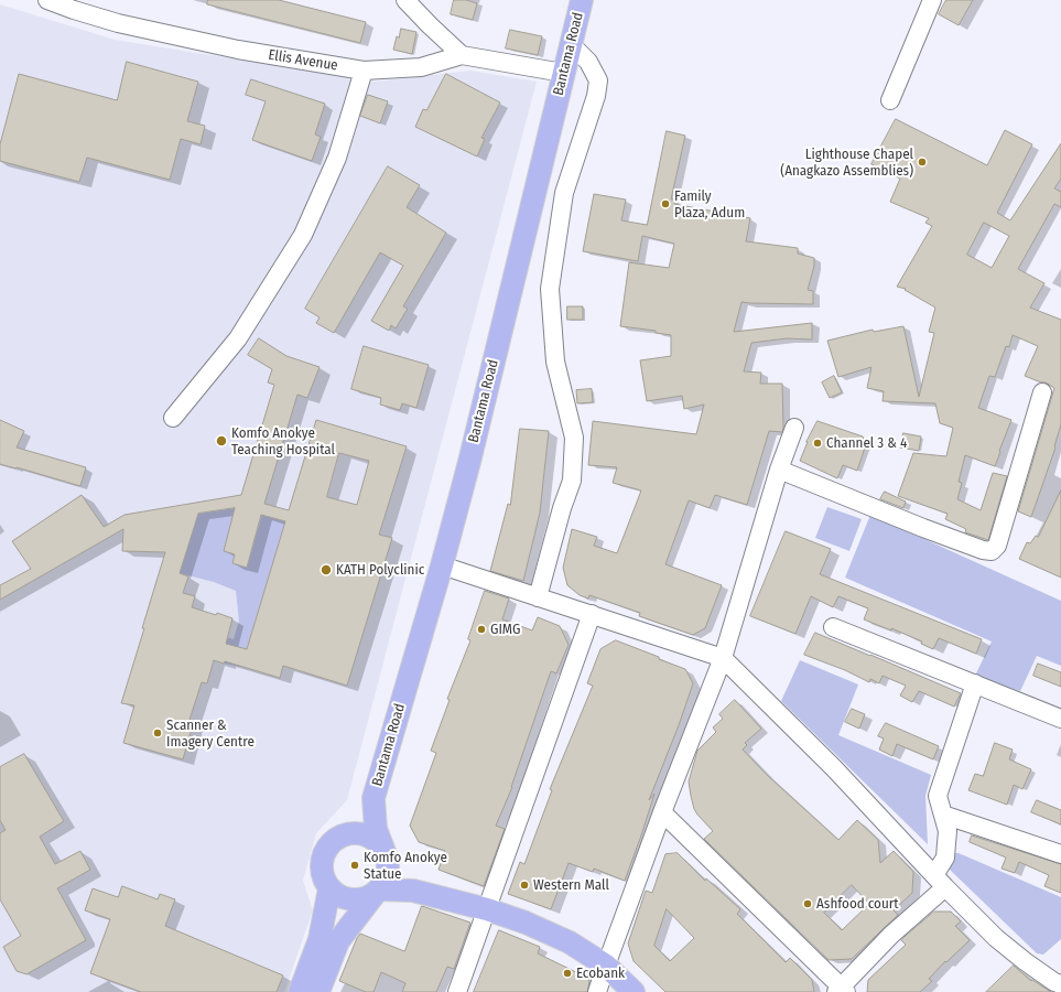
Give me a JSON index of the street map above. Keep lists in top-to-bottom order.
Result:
{
  "streets": {
    "main road": ["Bantama Road"],
    "street": ["Ellis Avenue"]
  },
  "crossings": [
    ["Bantama Road", "Ellis Avenue"]
  ],
  "places": [
    "Lighthouse Chapel (Anagkazo Assemblies)",
    "Family Plaza, Adum",
    "Komfo Anokye Teaching Hospital",
    "Channel 3 & 4",
    "KATH Polyclinic",
    "GIMG",
    "Scanner & Imagery Centre",
    "Komfo Anokye Statue",
    "Western Mall",
    "Ashfood court",
    "Ecobank"
  ]
}
